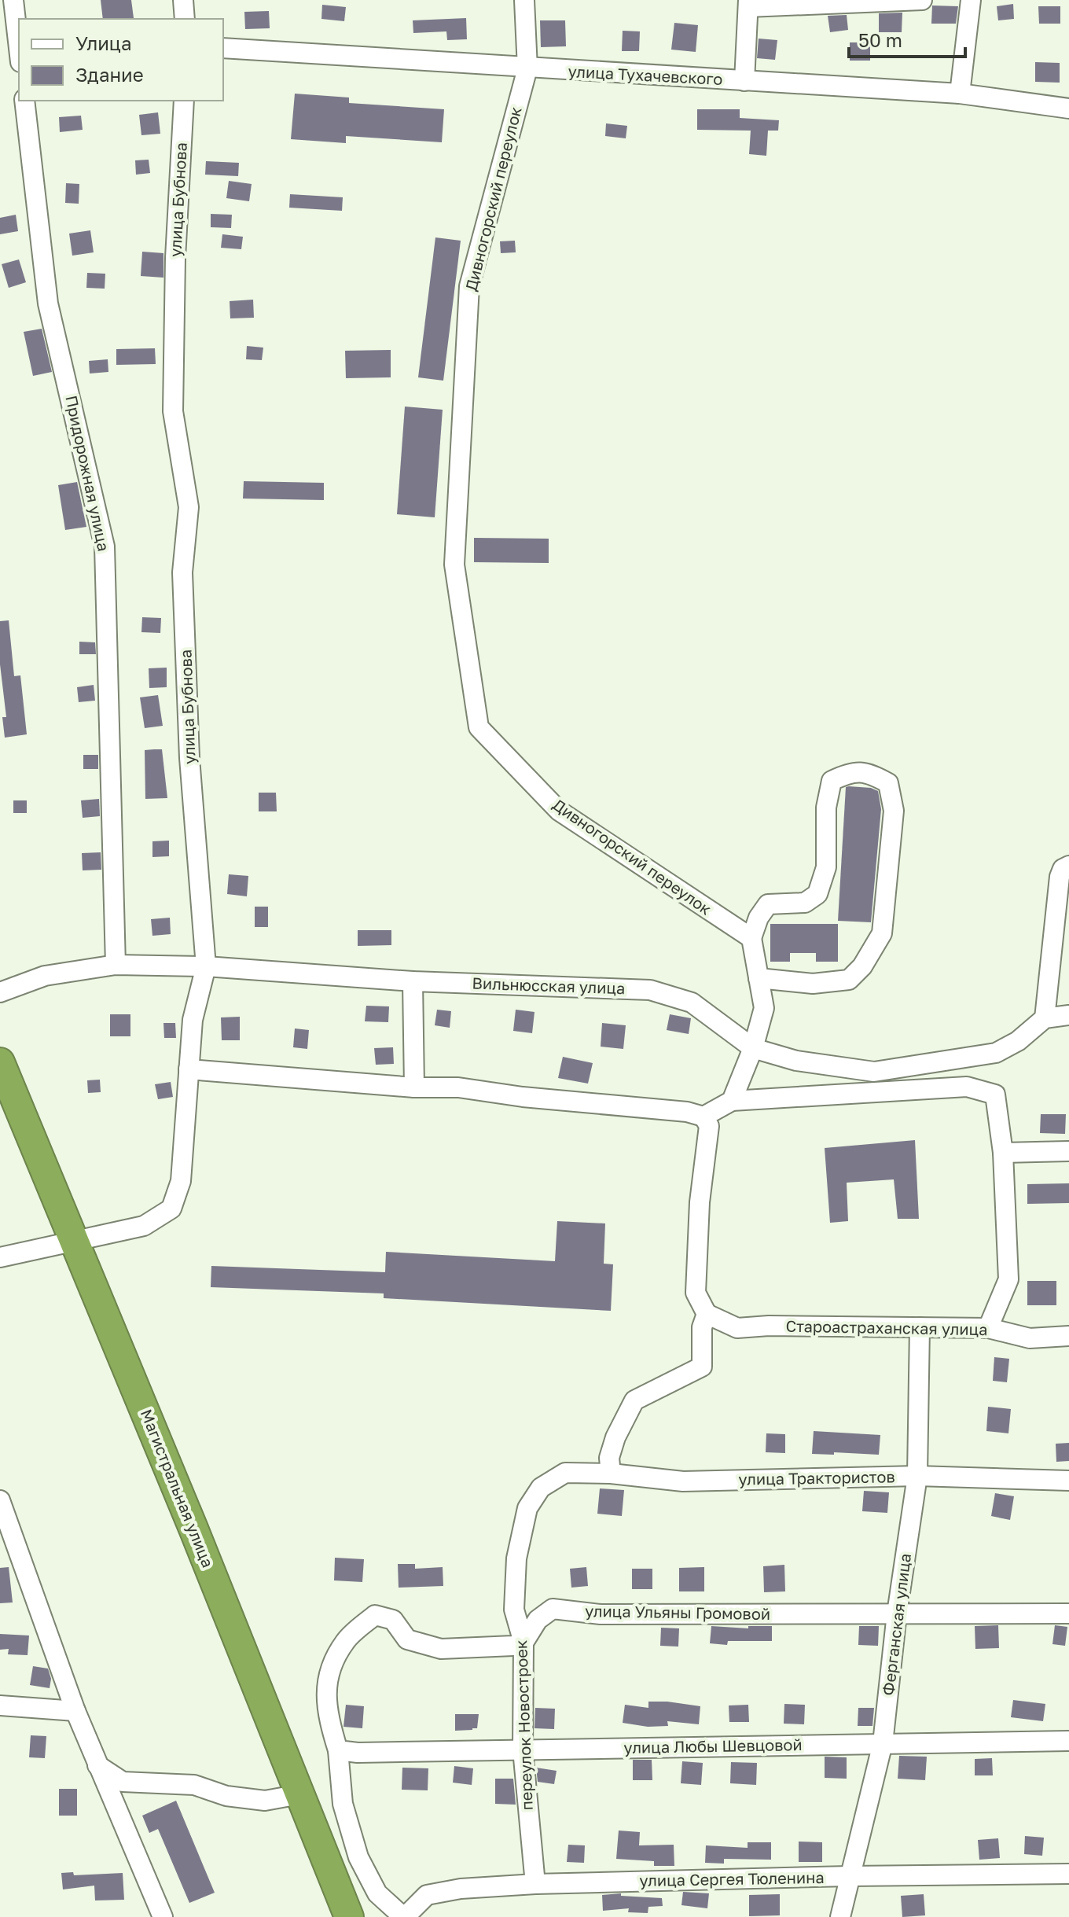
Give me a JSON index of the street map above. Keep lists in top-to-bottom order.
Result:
{
  "streets": {
    "highway": ["Магистральная улица"],
    "street": [
      "улица Тухачевского",
      "Дивногорский переулок",
      "улица Бубнова",
      "Придорожная улица",
      "Вильнюсская улица",
      "Староастраханская улица",
      "улица Трактористов",
      "улица Ульяны Громовой",
      "Ферганская улица",
      "переулок Новостроек",
      "улица Любы Шевцовой",
      "улица Сергея Тюленина"
    ]
  },
  "crossings": [
    ["улица Тухачевского", "Дивногорский переулок"],
    ["улица Бубнова", "Вильнюсская улица"],
    ["улица Бубнова", "Магистральная улица"],
    ["Придорожная улица", "Вильнюсская улица"],
    ["Староастраханская улица", "Ферганская улица"],
    ["улица Трактористов", "Ферганская улица"],
    ["улица Трактористов", "переулок Новостроек"],
    ["улица Ульяны Громовой", "Ферганская улица"],
    ["улица Ульяны Громовой", "переулок Новостроек"],
    ["Ферганская улица", "улица Любы Шевцовой"],
    ["Ферганская улица", "улица Сергея Тюленина"],
    ["переулок Новостроек", "улица Любы Шевцовой"],
    ["переулок Новостроек", "улица Сергея Тюленина"]
  ],
  "legend": ["Улица", "Здание"],
  "scale_bar": "50 m"
}
